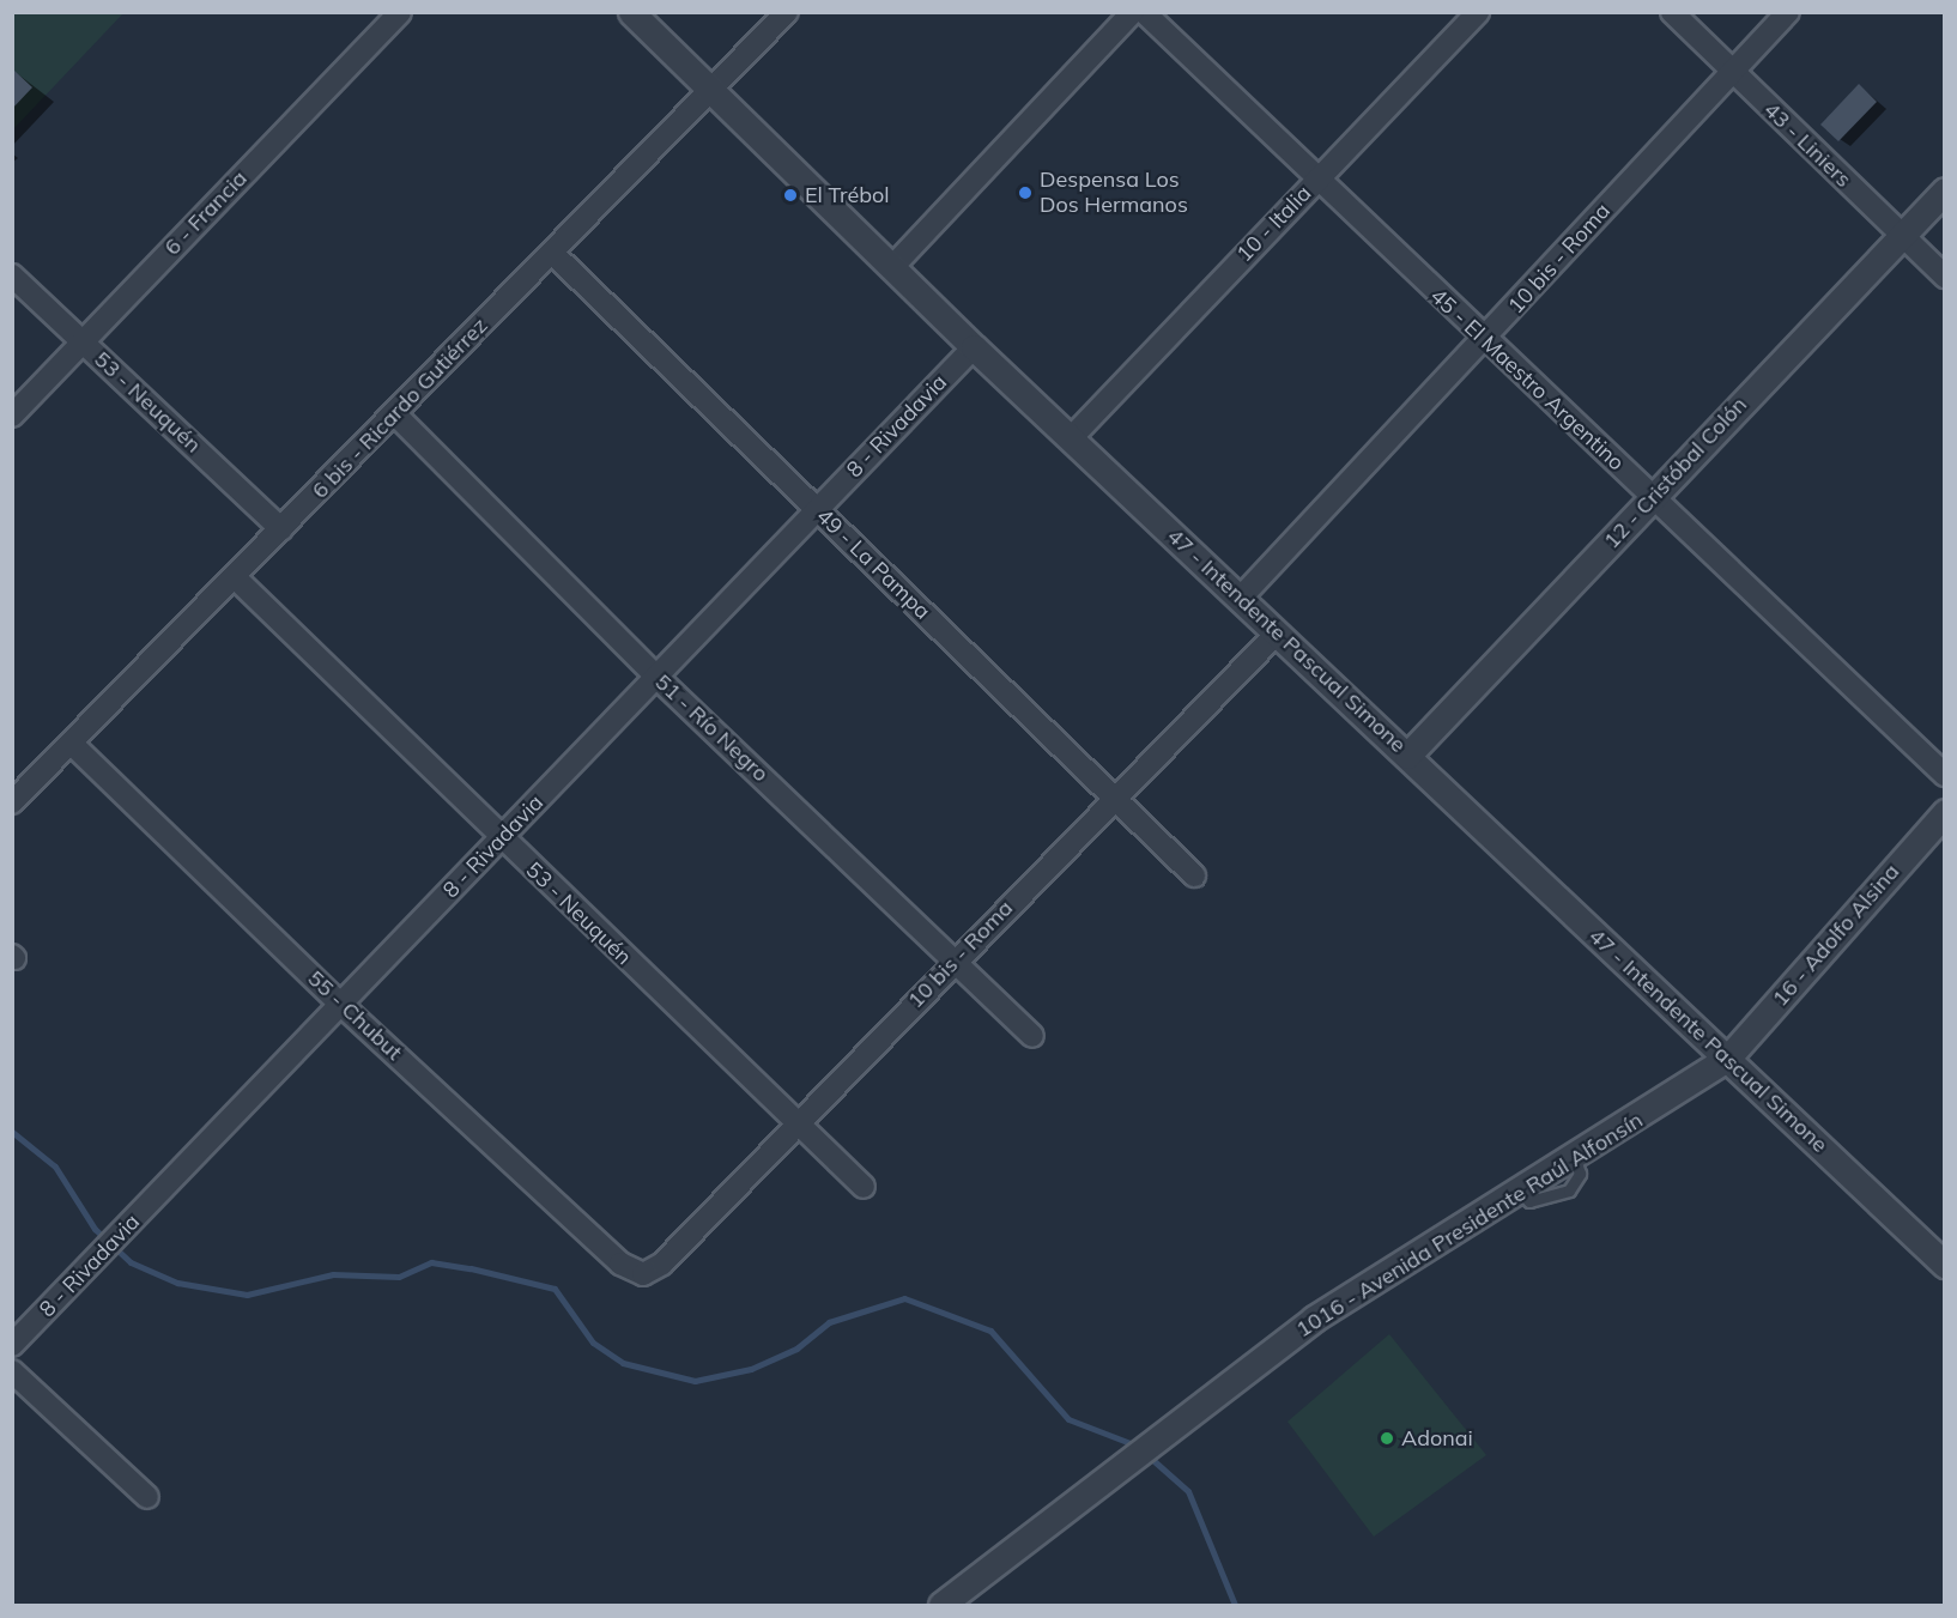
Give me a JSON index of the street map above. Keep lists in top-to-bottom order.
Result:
{
  "streets": {
    "street": [
      "43 - Liniers",
      "6 - Francia",
      "10 - Italia",
      "10 bis - Roma",
      "45 - El Maestro Argentino",
      "53 - Neuquén",
      "6 bis - Ricardo Gutiérrez",
      "8 - Rivadavia",
      "12 - Cristóbal Colón",
      "49 - La Pampa",
      "47 - Intendente Pascual Simone",
      "51 - Río Negro",
      "16 - Adolfo Alsina",
      "55 - Chubut",
      "1016 - Avenida Presidente Raúl Alfonsín"
    ]
  },
  "crossings": [
    ["43 - Liniers", "10 bis - Roma"],
    ["43 - Liniers", "12 - Cristóbal Colón"],
    ["6 - Francia", "53 - Neuquén"],
    ["10 - Italia", "45 - El Maestro Argentino"],
    ["10 - Italia", "47 - Intendente Pascual Simone"],
    ["10 bis - Roma", "45 - El Maestro Argentino"],
    ["10 bis - Roma", "53 - Neuquén"],
    ["10 bis - Roma", "49 - La Pampa"],
    ["10 bis - Roma", "47 - Intendente Pascual Simone"],
    ["10 bis - Roma", "51 - Río Negro"],
    ["10 bis - Roma", "55 - Chubut"],
    ["45 - El Maestro Argentino", "12 - Cristóbal Colón"],
    ["53 - Neuquén", "6 bis - Ricardo Gutiérrez"],
    ["53 - Neuquén", "8 - Rivadavia"],
    ["6 bis - Ricardo Gutiérrez", "49 - La Pampa"],
    ["6 bis - Ricardo Gutiérrez", "47 - Intendente Pascual Simone"],
    ["6 bis - Ricardo Gutiérrez", "51 - Río Negro"],
    ["6 bis - Ricardo Gutiérrez", "55 - Chubut"],
    ["8 - Rivadavia", "49 - La Pampa"],
    ["8 - Rivadavia", "47 - Intendente Pascual Simone"],
    ["8 - Rivadavia", "51 - Río Negro"],
    ["8 - Rivadavia", "55 - Chubut"],
    ["12 - Cristóbal Colón", "47 - Intendente Pascual Simone"],
    ["47 - Intendente Pascual Simone", "16 - Adolfo Alsina"],
    ["47 - Intendente Pascual Simone", "1016 - Avenida Presidente Raúl Alfonsín"],
    ["16 - Adolfo Alsina", "1016 - Avenida Presidente Raúl Alfonsín"]
  ],
  "places": ["Despensa Los Dos Hermanos", "El Trébol", "Adonai"]
}
